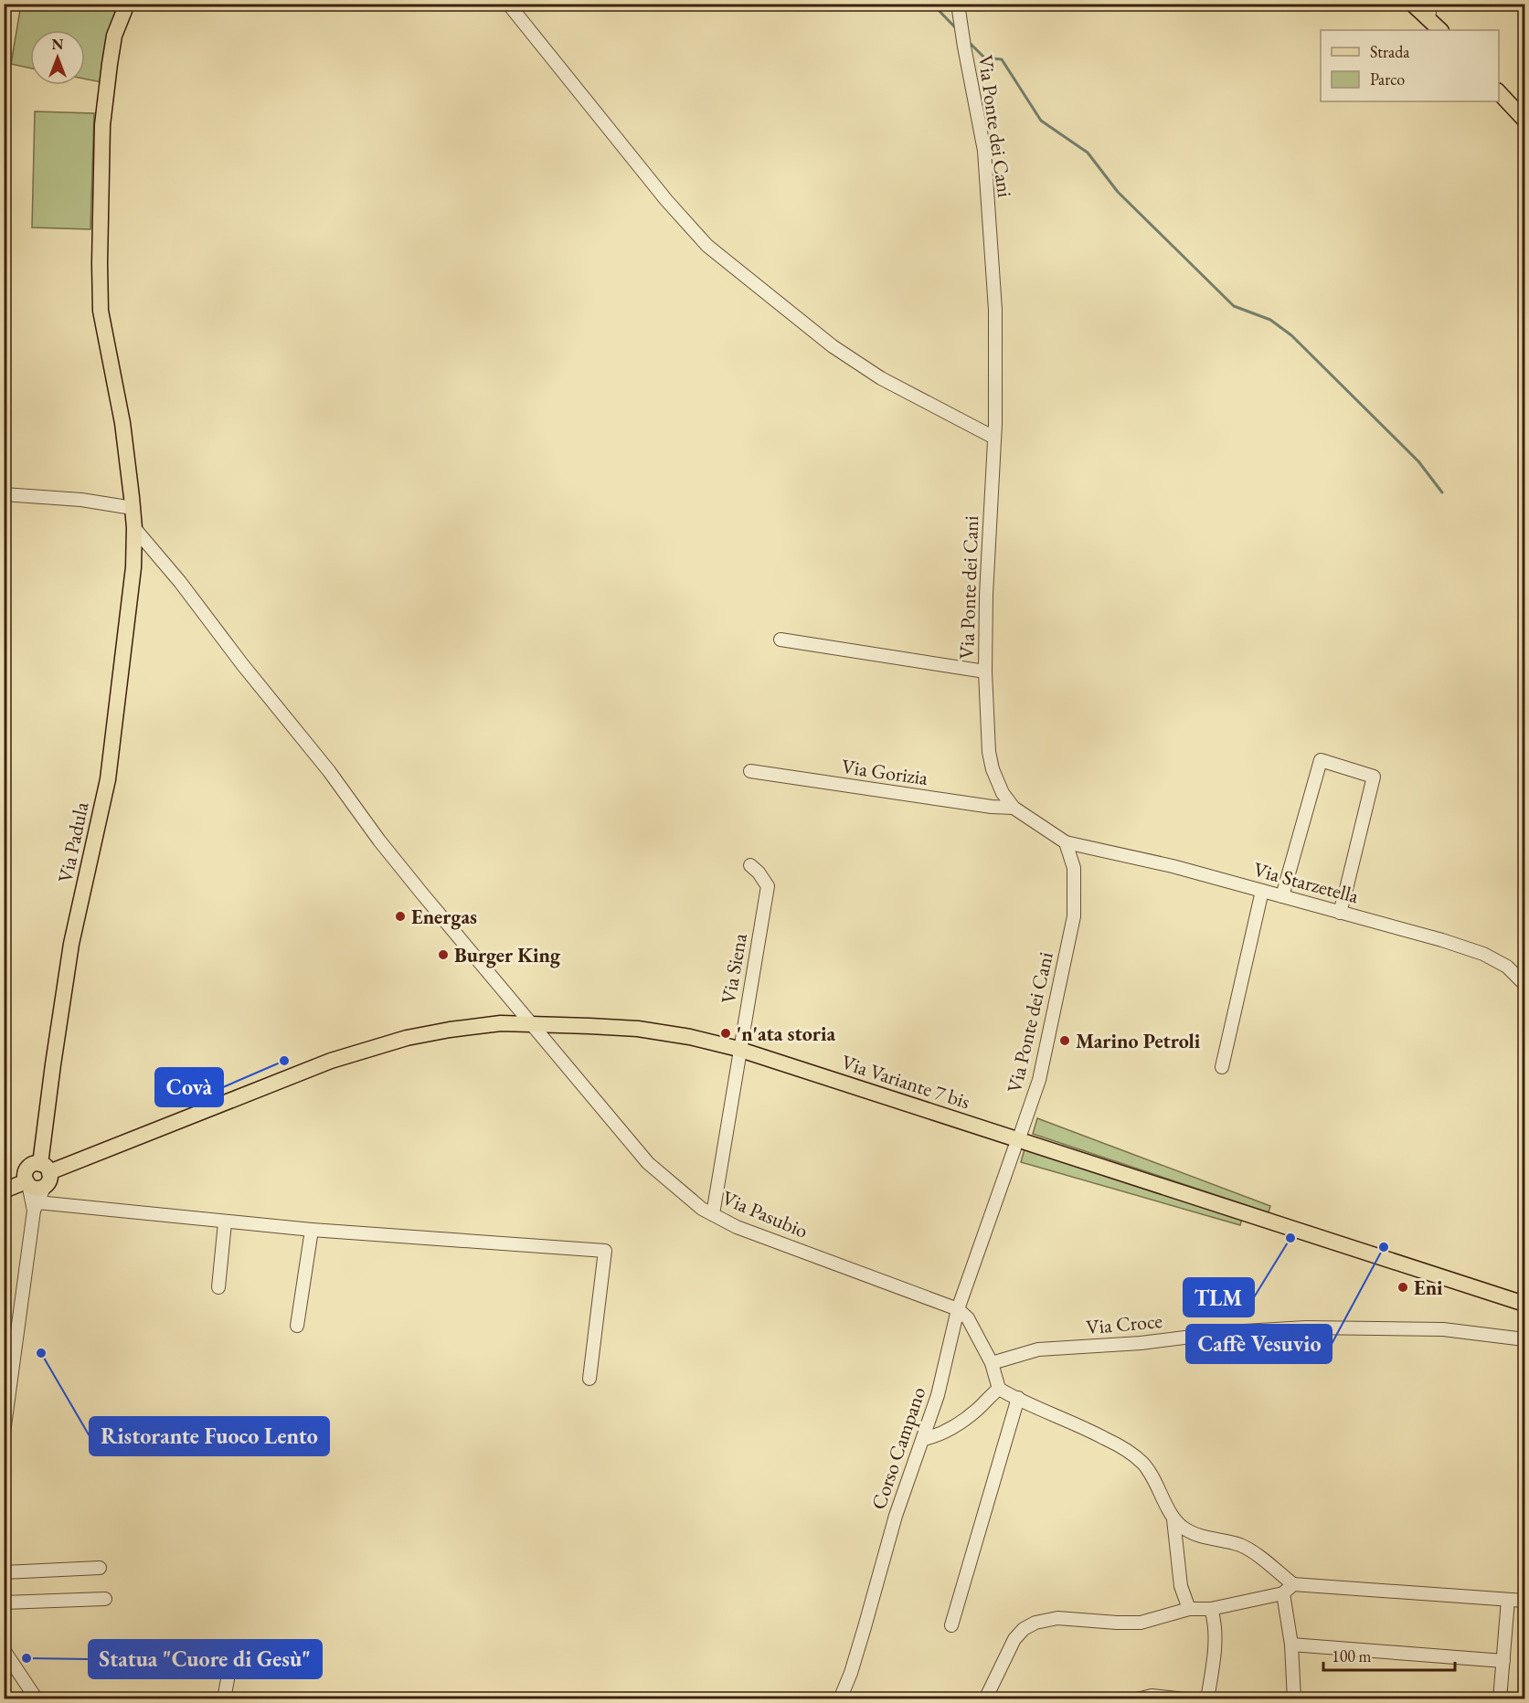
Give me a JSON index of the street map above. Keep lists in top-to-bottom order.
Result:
{
  "streets": {
    "main road": ["Via Padula", "Via Variante 7 bis"],
    "street": [
      "Via Ponte dei Cani",
      "Via Gorizia",
      "Via Starzetella",
      "Via Siena",
      "Via Pasubio",
      "Via Croce",
      "Corso Campano"
    ]
  },
  "crossings": [
    ["Via Ponte dei Cani", "Via Gorizia"],
    ["Via Ponte dei Cani", "Via Starzetella"],
    ["Via Padula", "Via Variante 7 bis"],
    ["Via Siena", "Via Variante 7 bis"],
    ["Via Siena", "Via Pasubio"],
    ["Via Variante 7 bis", "Via Pasubio"],
    ["Via Pasubio", "Corso Campano"]
  ],
  "places": [
    "Energas",
    "Burger King",
    "'n'ata storia",
    "Marino Petroli",
    "Covà",
    "TLM",
    "Caffè Vesuvio",
    "Eni",
    "Ristorante Fuoco Lento",
    "Statua \"Cuore di Gesù\""
  ],
  "legend": ["Strada", "Parco"],
  "scale_bar": "100 m",
  "north": "top"
}
